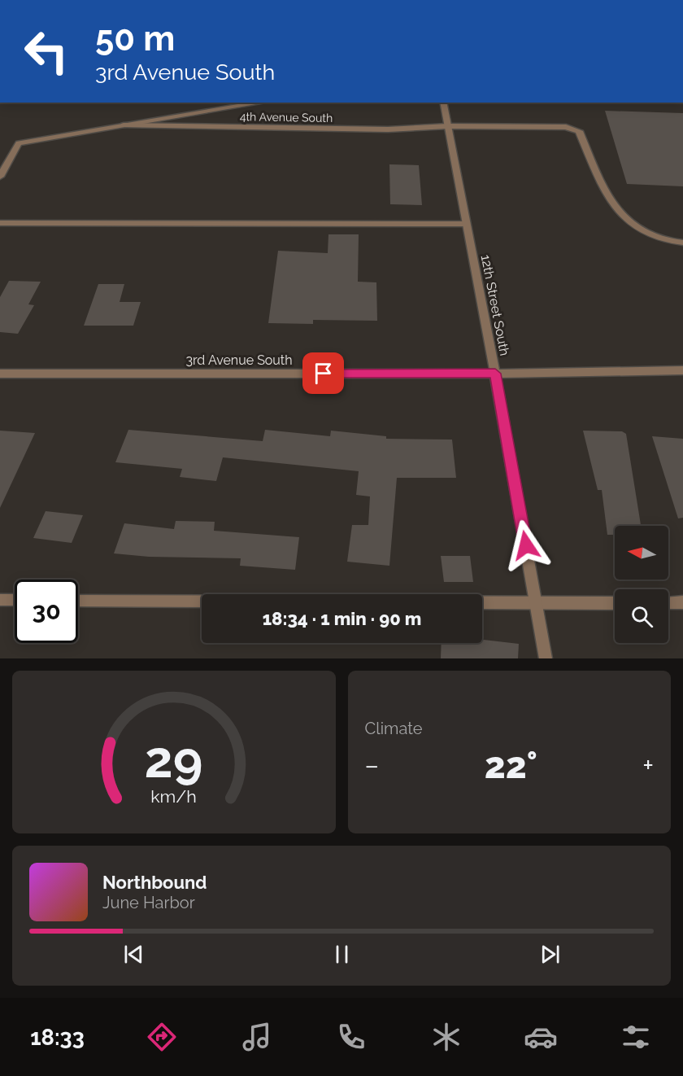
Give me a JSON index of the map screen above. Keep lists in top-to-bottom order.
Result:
{
  "streets": {
    "street": ["4th Avenue South", "12th Street South", "3rd Avenue South"]
  },
  "crossings": [
    ["4th Avenue South", "12th Street South"],
    ["12th Street South", "3rd Avenue South"]
  ],
  "north": "left",
  "page": {
    "turn": ["50 m", "3rd Avenue South"],
    "limit": "30",
    "trip": "18:34 · 1 min · 90 m",
    "tile": "Climate",
    "heat": ["−", "22°", "+"],
    "song": ["Northbound", "June Harbor"],
    "tabs": "18:33",
    "gauge": ["29", "km/h"]
  }
}
